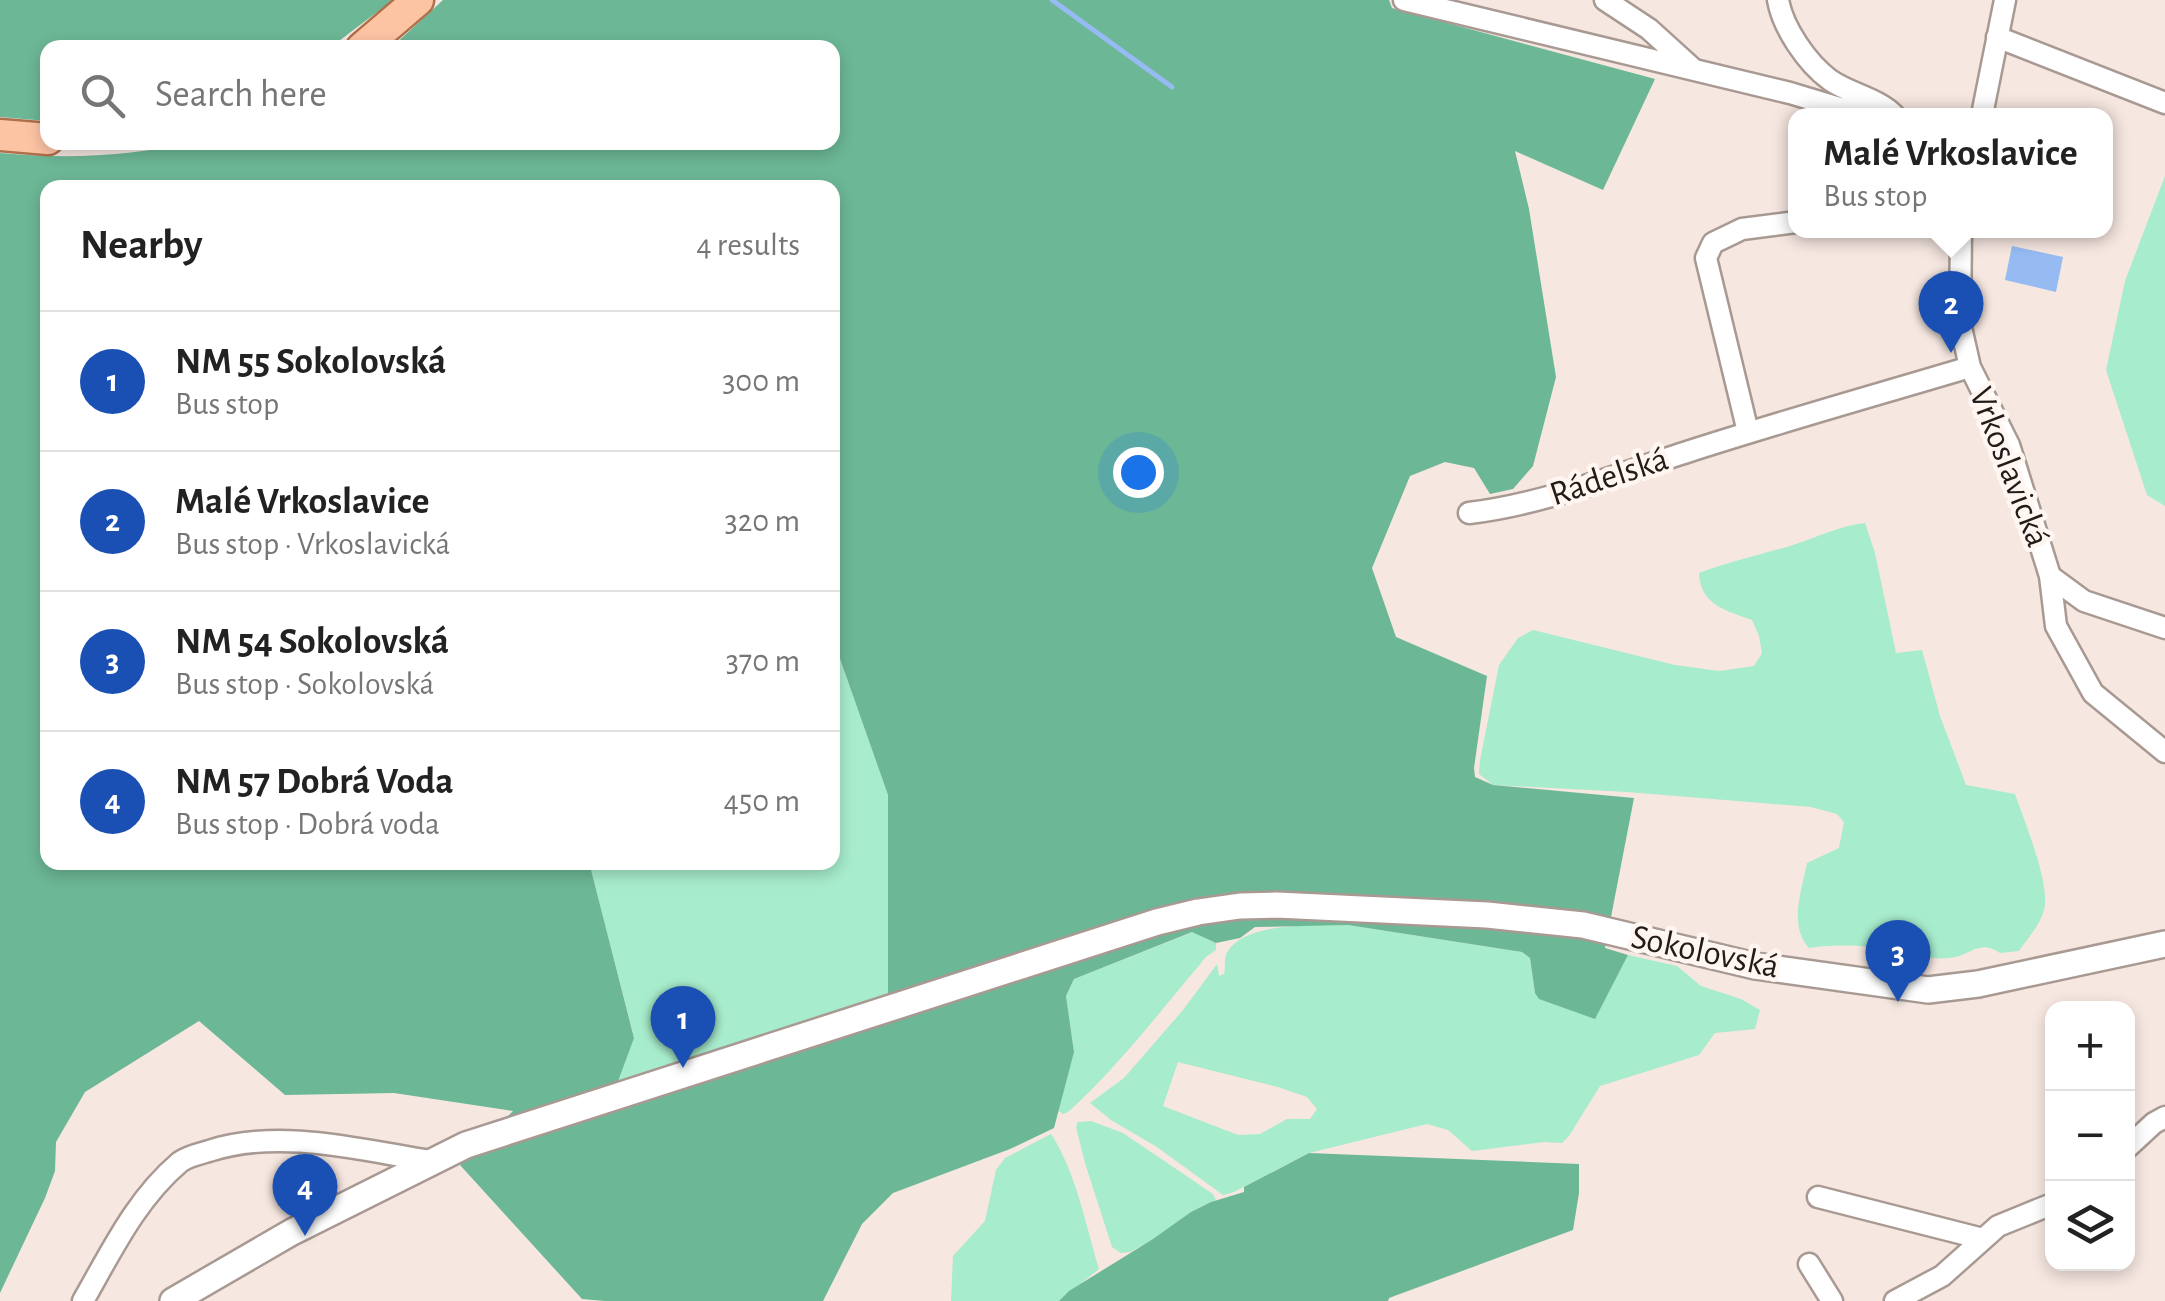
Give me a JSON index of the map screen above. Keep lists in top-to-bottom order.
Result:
{
  "streets": {
    "street": ["Vrkoslavická", "Rádelská", "Sokolovská"]
  },
  "crossings": [
    ["Vrkoslavická", "Rádelská"]
  ],
  "page": {
    "search": "Search here",
    "popup": ["Malé Vrkoslavice", "Bus stop"],
    "heading": ["Nearby", "4 results"],
    "pins": [
      "2",
      "3",
      "1",
      "4"
    ],
    "list": [
      {
        "mark": "1",
        "name": "NM 55 Sokolovská",
        "note": "Bus stop",
        "value": "300 m"
      },
      {
        "mark": "2",
        "name": "Malé Vrkoslavice",
        "note": "Bus stop · Vrkoslavická",
        "value": "320 m"
      },
      {
        "mark": "3",
        "name": "NM 54 Sokolovská",
        "note": "Bus stop · Sokolovská",
        "value": "370 m"
      },
      {
        "mark": "4",
        "name": "NM 57 Dobrá Voda",
        "note": "Bus stop · Dobrá voda",
        "value": "450 m"
      }
    ],
    "map_buttons": ["+", "−"]
  }
}
